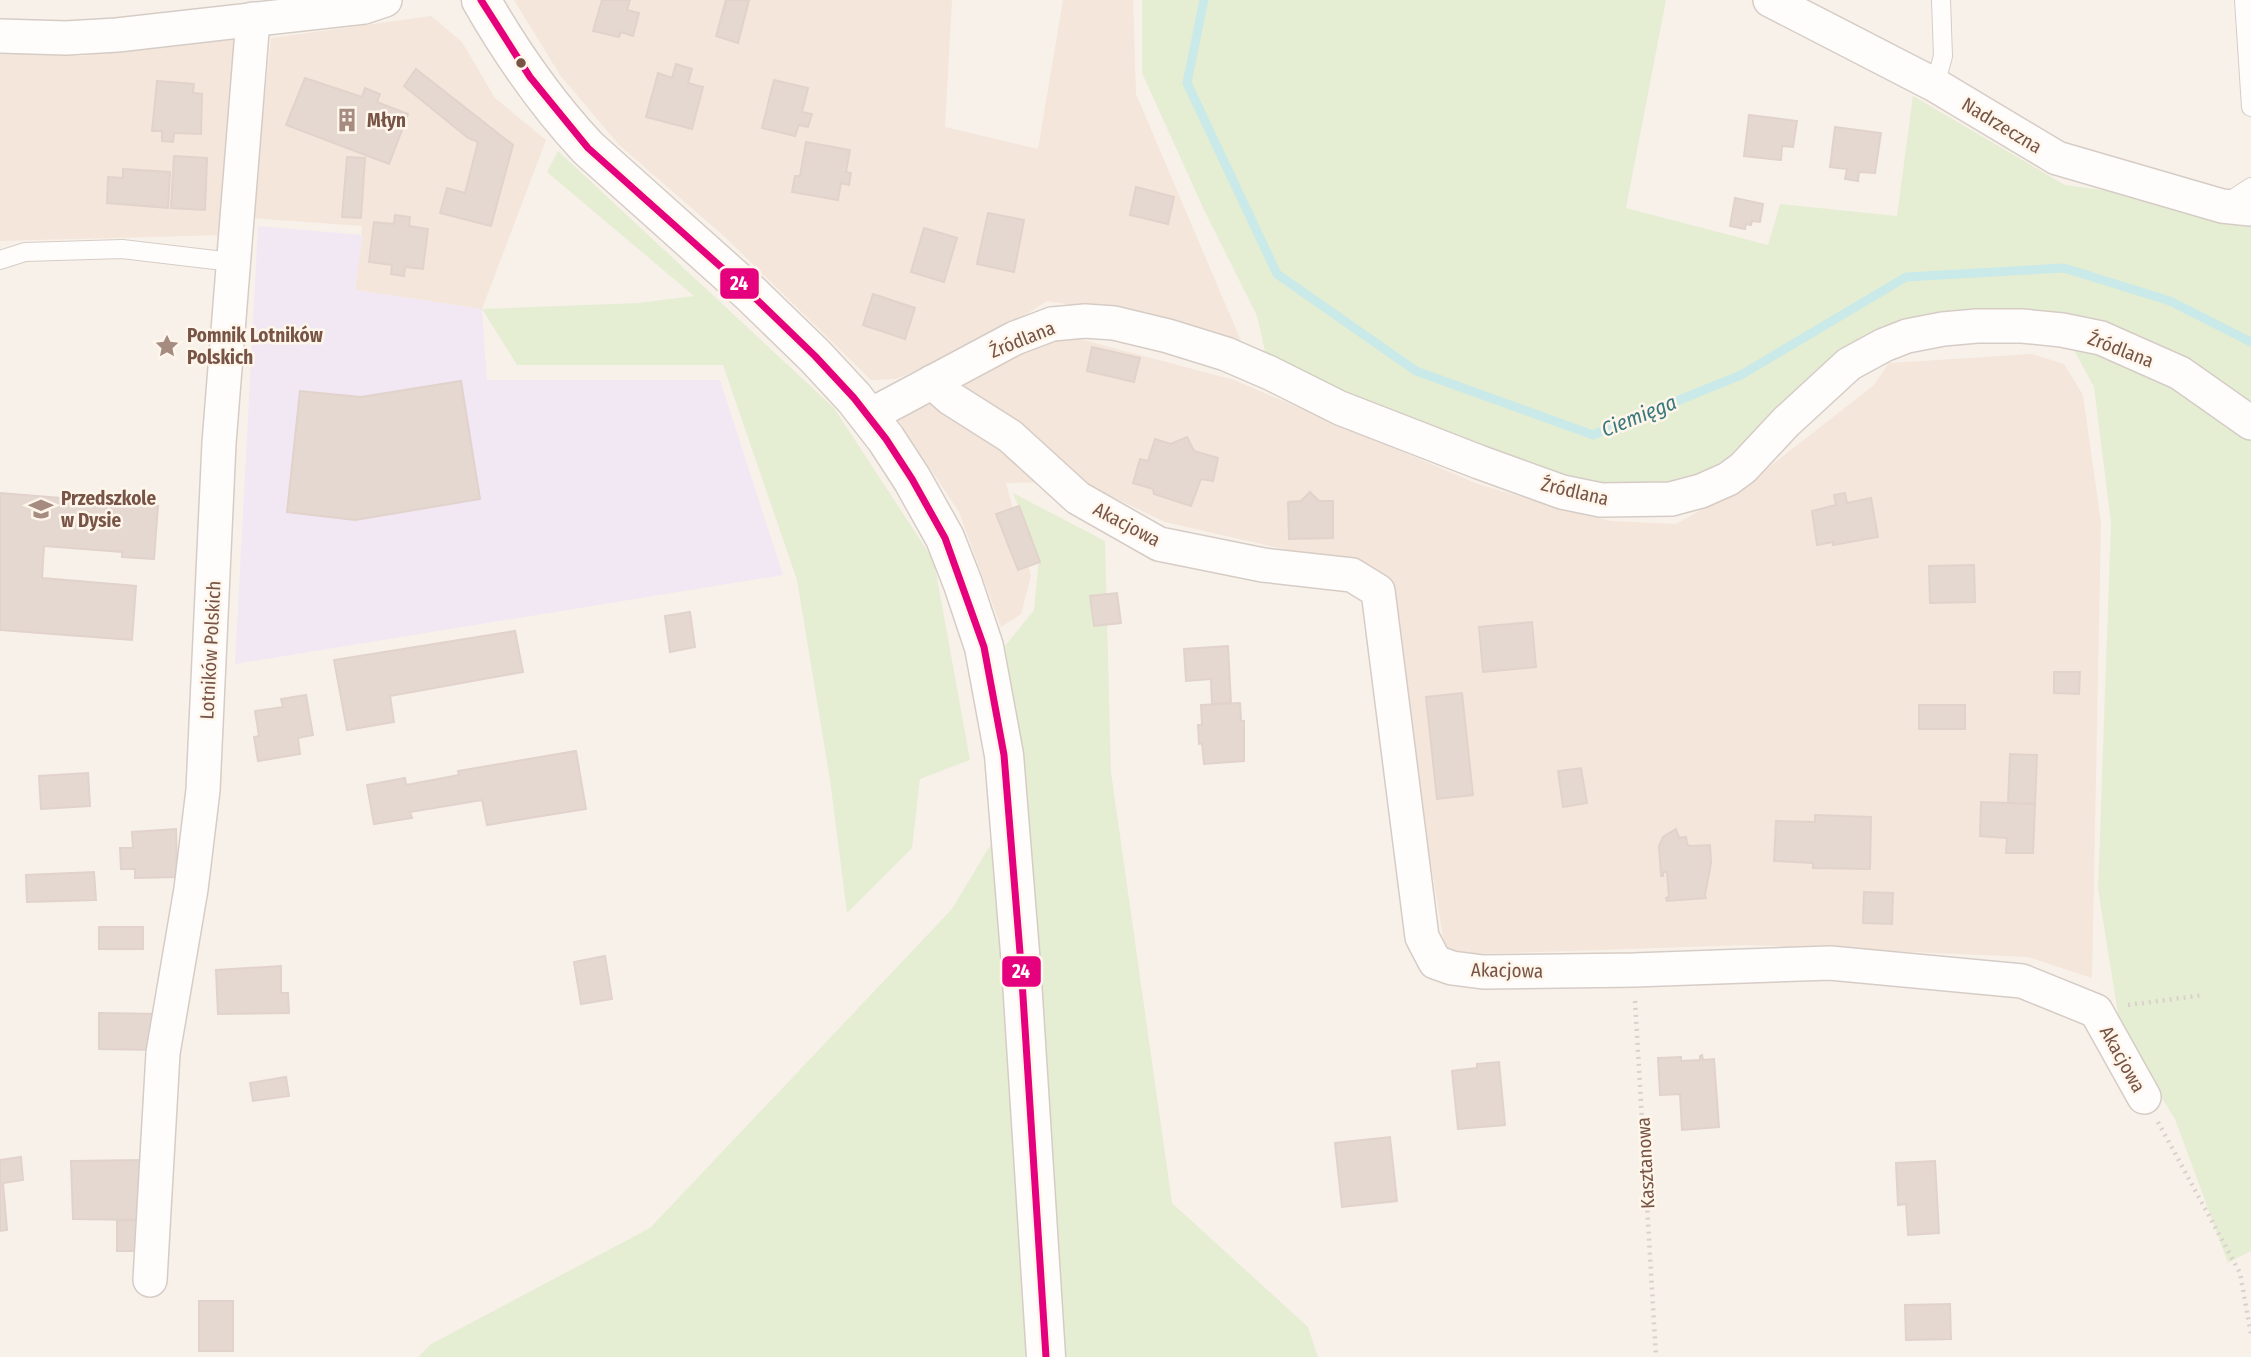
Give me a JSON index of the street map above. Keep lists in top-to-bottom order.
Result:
{
  "streets": {
    "street": [
      "Nadrzeczna",
      "Źródlana",
      "Akacjowa",
      "Lotników Polskich"
    ],
    "path": ["Kasztanowa"]
  },
  "crossings": [
    ["Źródlana", "Akacjowa"],
    ["Akacjowa", "Kasztanowa"]
  ],
  "water": ["Ciemięga"],
  "places": {
    "building": ["Młyn"],
    "place": ["Pomnik Lotników Polskich"],
    "school or university": ["Przedszkole w Dysie"]
  },
  "lines": ["transit line 24"]
}
